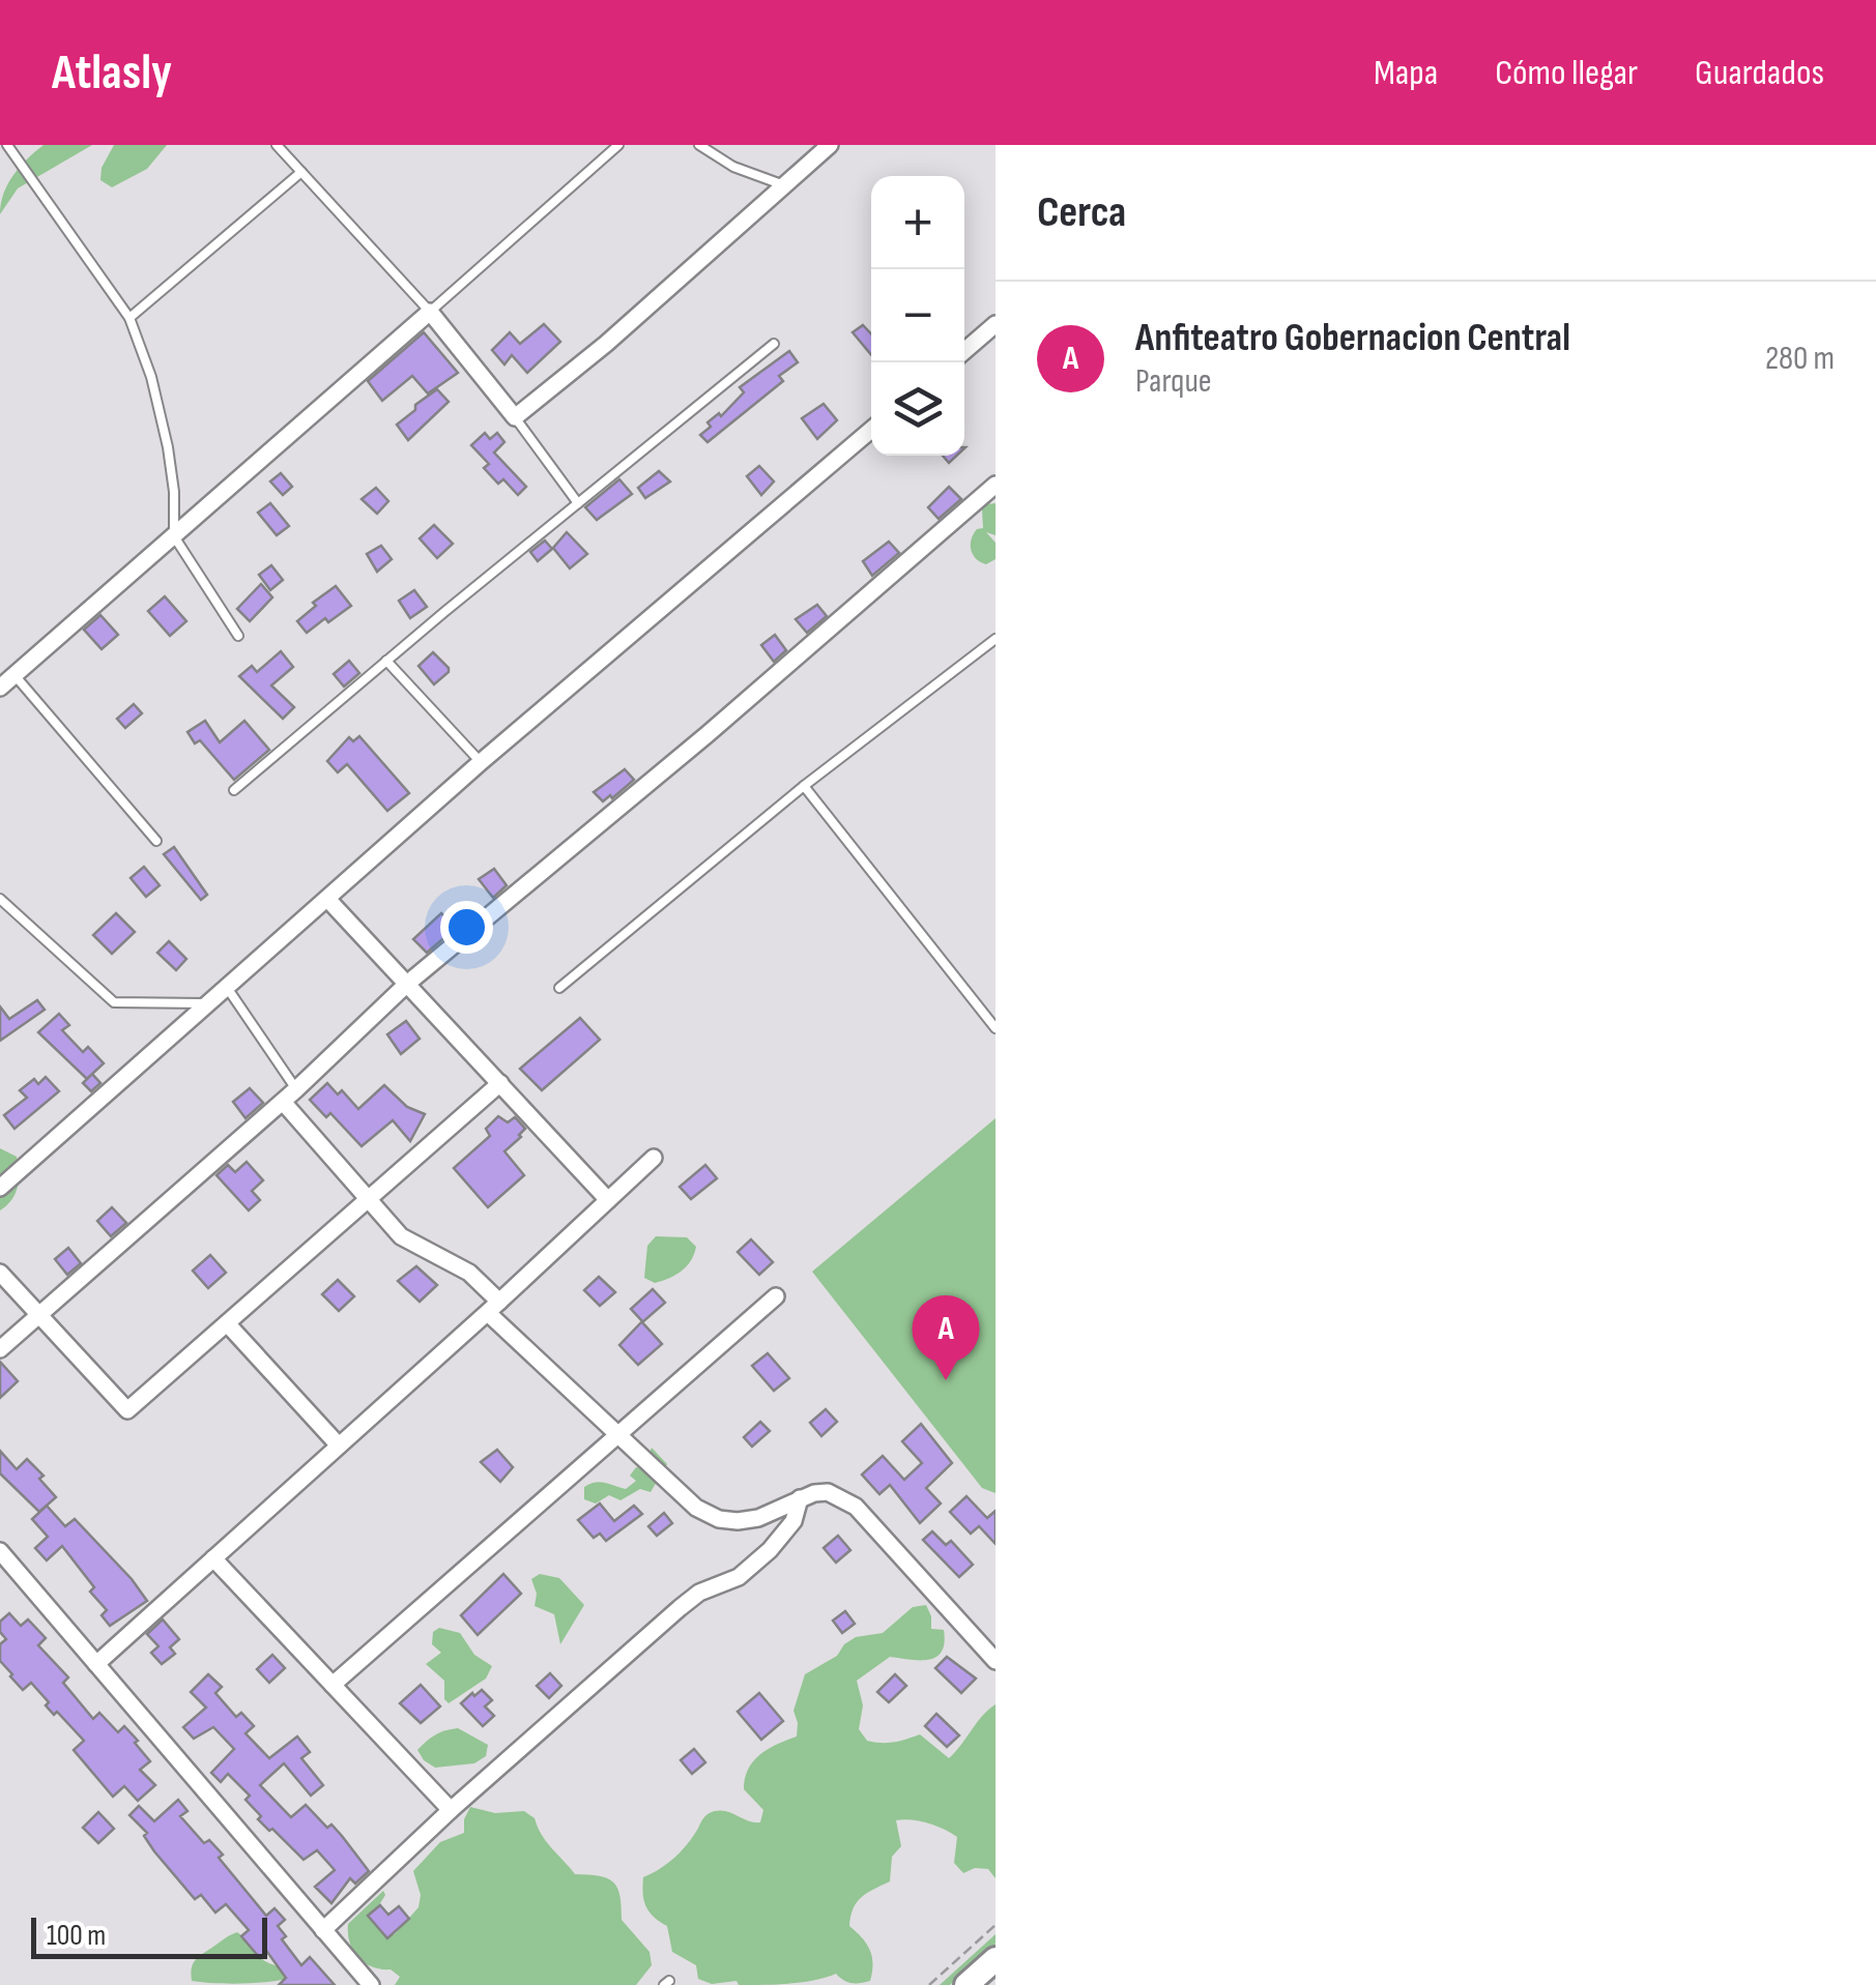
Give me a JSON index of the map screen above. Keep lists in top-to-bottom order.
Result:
{
  "scale_bar": "100 m",
  "page": {
    "header": "Atlasly",
    "nav": ["Mapa", "Cómo llegar", "Guardados"],
    "heading": "Cerca",
    "map_buttons": ["+", "−"],
    "list": [
      {
        "mark": "A",
        "name": "Anfiteatro Gobernacion Central",
        "note": "Parque",
        "value": "280 m"
      }
    ],
    "pins": "A",
    "scale": "100 m"
  }
}
